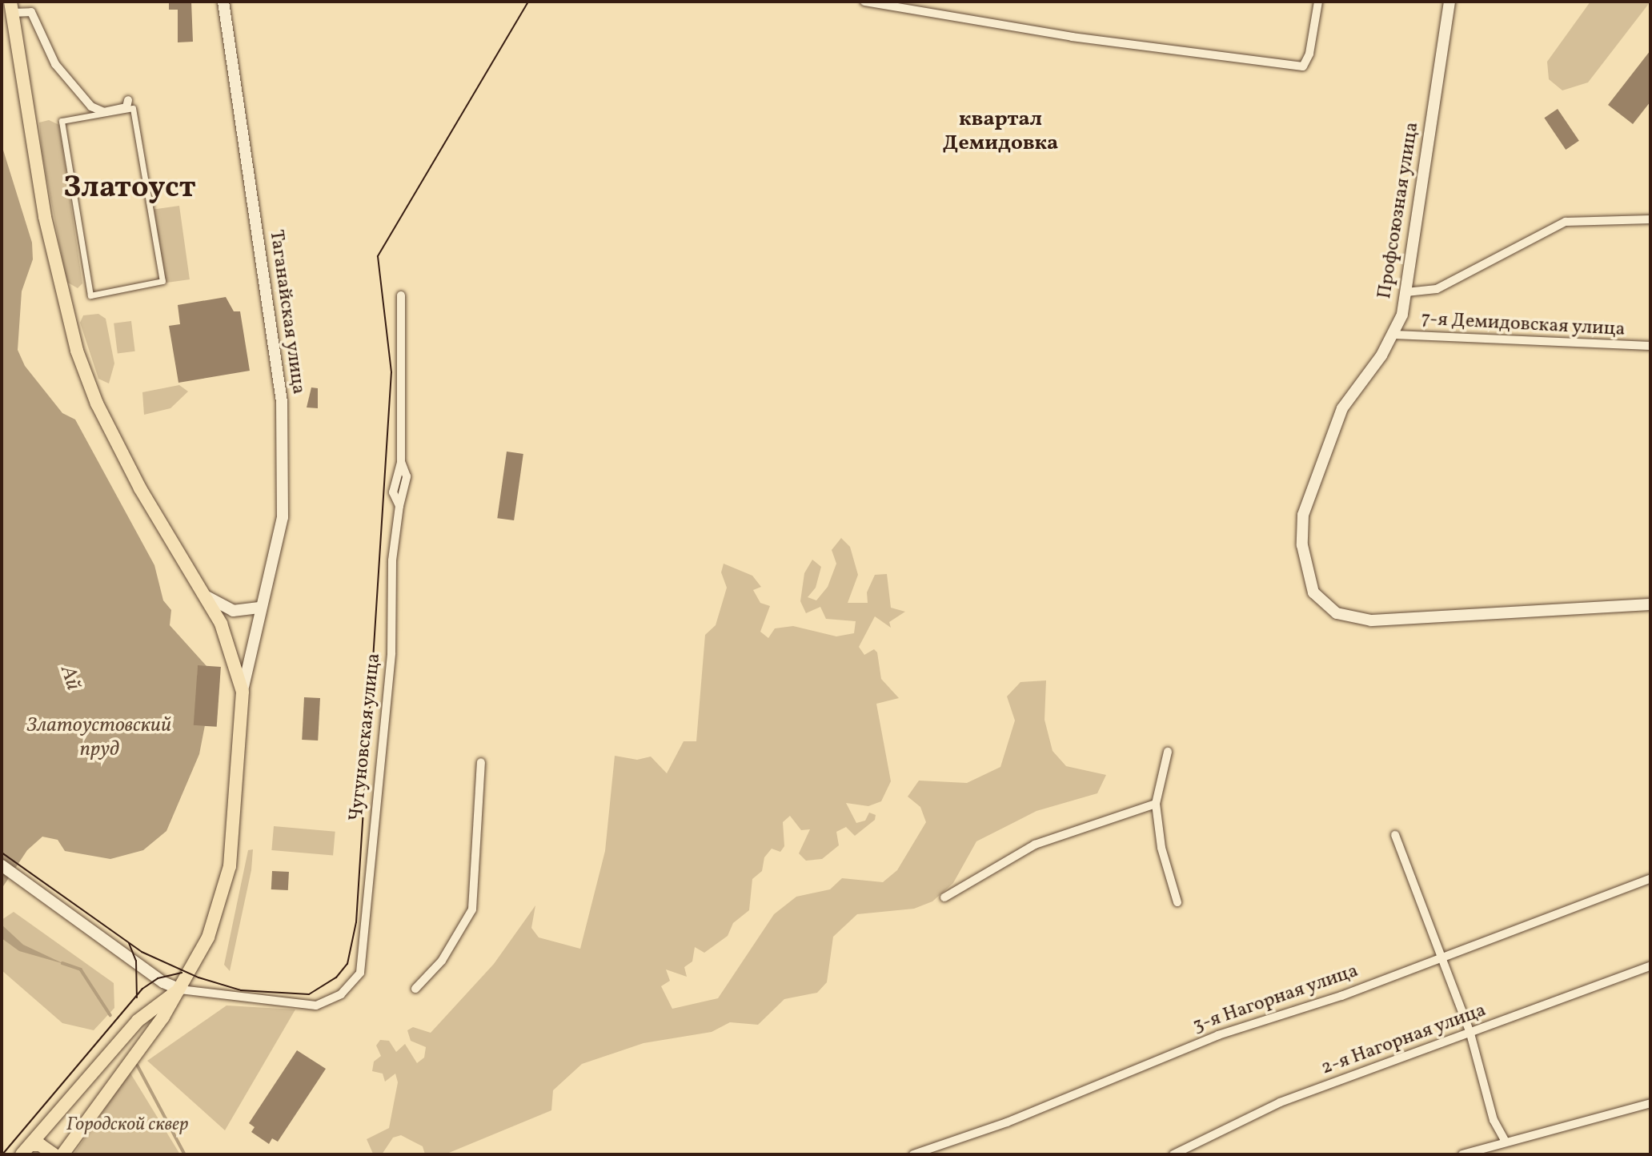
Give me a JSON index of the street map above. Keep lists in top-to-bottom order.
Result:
{
  "streets": {
    "main road": ["Профсоюзная улица", "Таганайская улица"],
    "street": [
      "7-я Демидовская улица",
      "Чугуновская улица",
      "3-я Нагорная улица",
      "2-я Нагорная улица"
    ]
  },
  "crossings": [
    ["Профсоюзная улица", "7-я Демидовская улица"]
  ],
  "districts": ["квартал Демидовка", "Златоуст"],
  "water": ["Ай", "Златоустовский пруд"],
  "parks": ["Городской сквер"]
}
